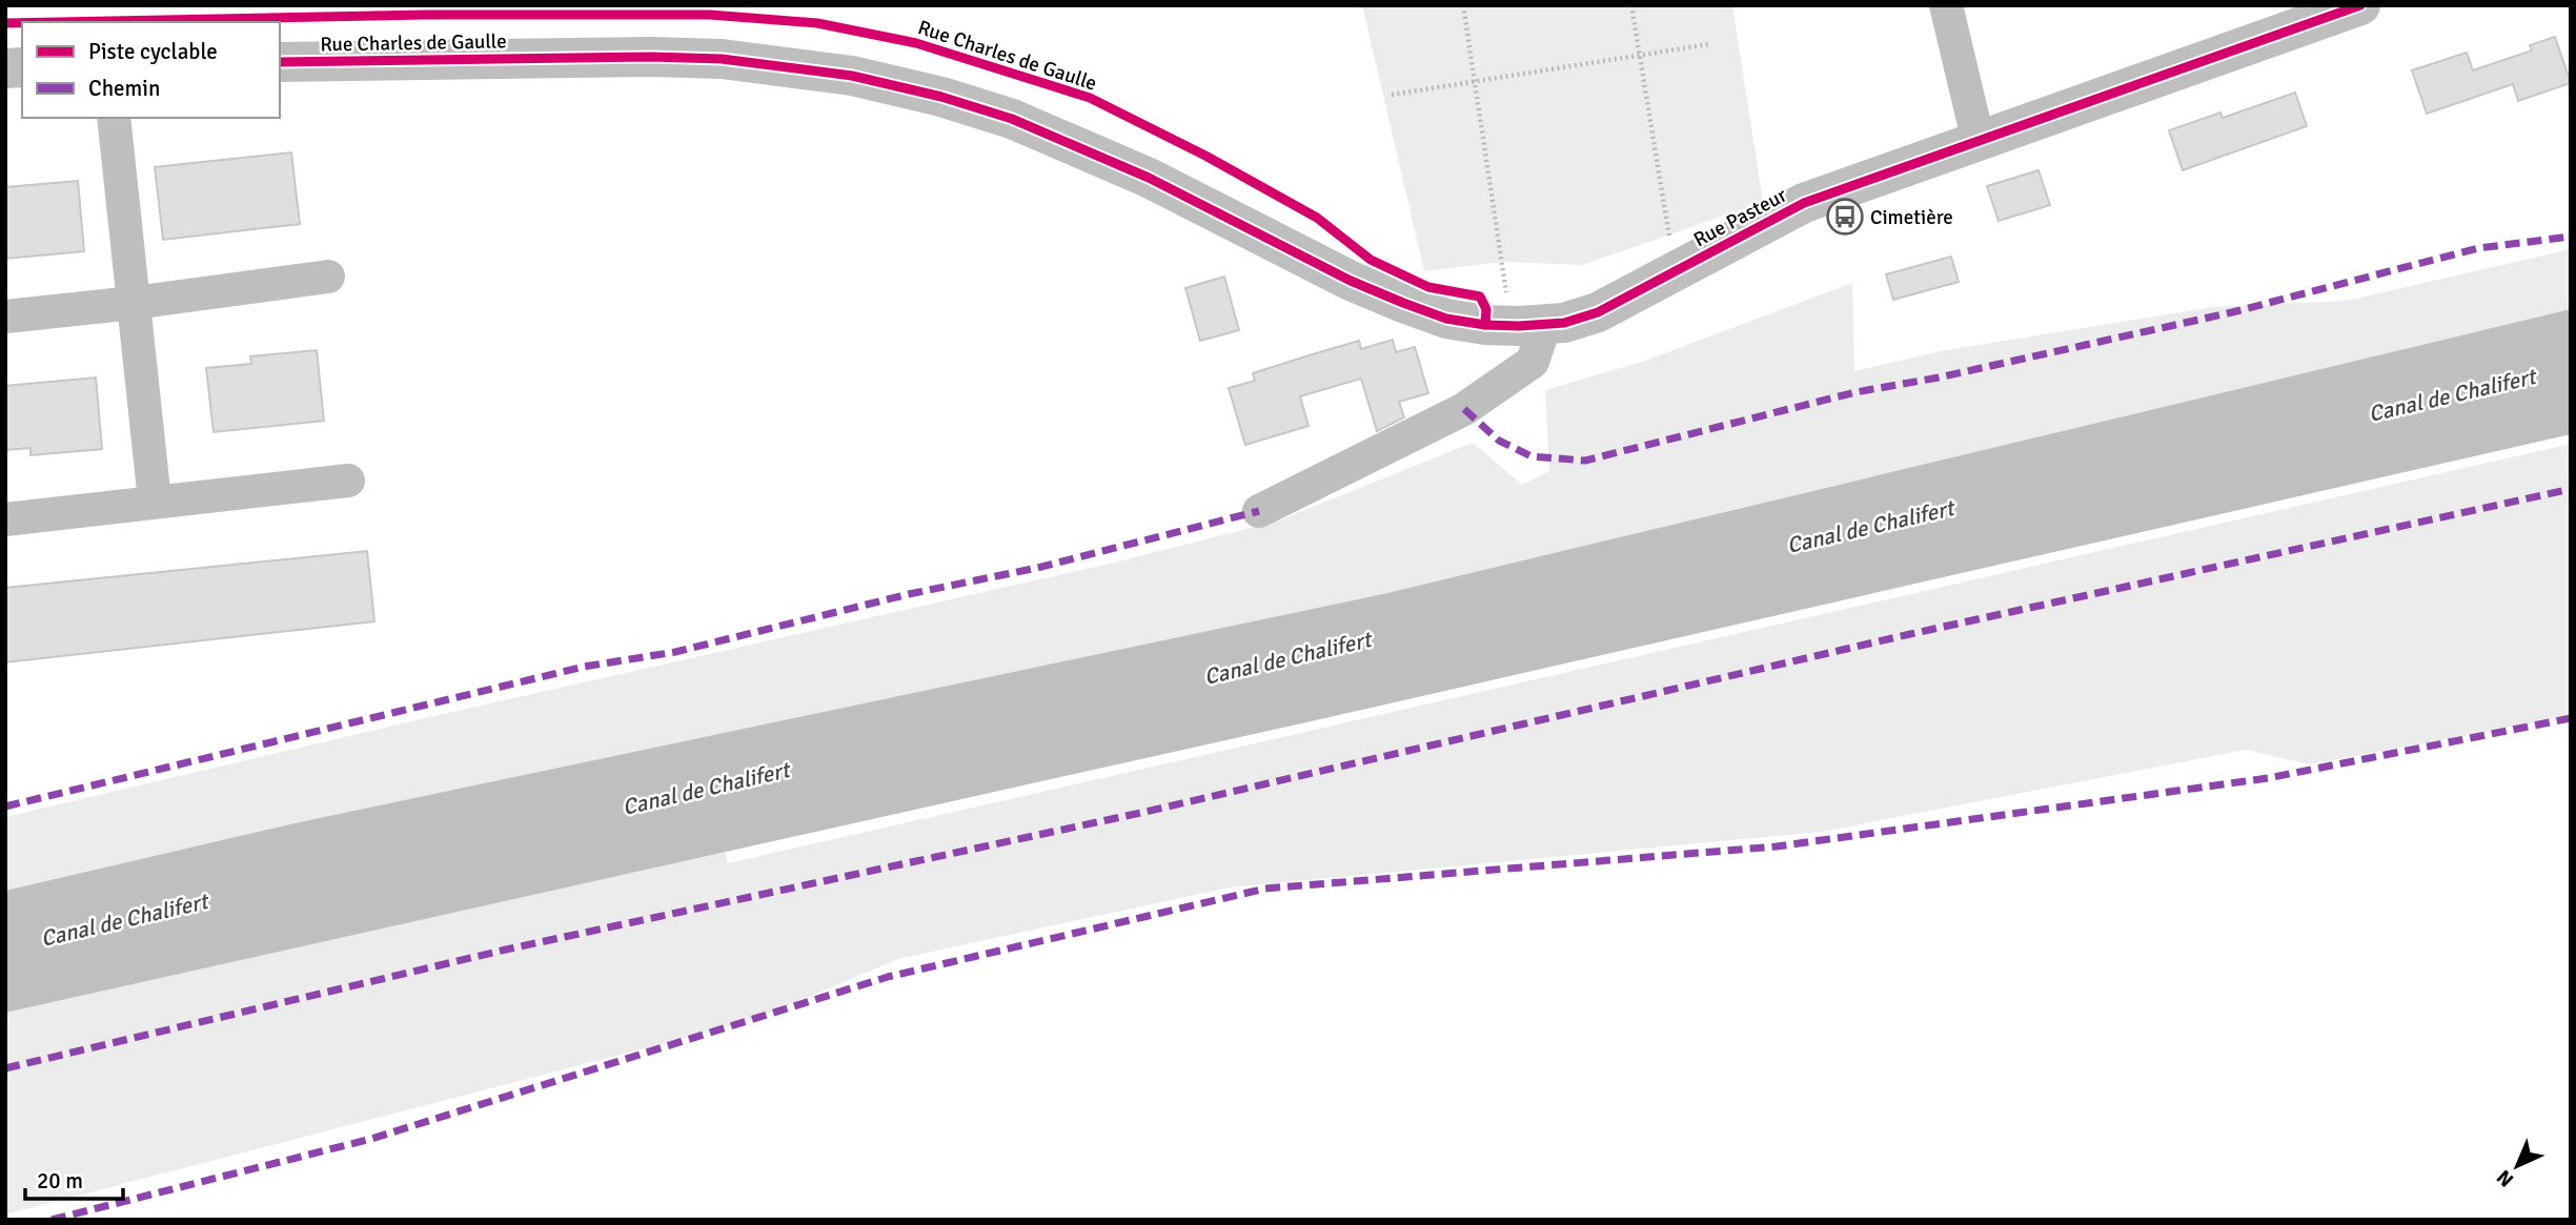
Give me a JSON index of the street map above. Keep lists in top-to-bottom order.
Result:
{
  "streets": {
    "street": ["Rue Charles de Gaulle", "Rue Pasteur"]
  },
  "crossings": [
    ["Rue Charles de Gaulle", "Rue Pasteur"]
  ],
  "water": ["Canal de Chalifert"],
  "places": {
    "bus stop": ["Cimetière"]
  },
  "legend": ["Piste cyclable", "Chemin"],
  "scale_bar": "20 m",
  "north": "bottom left"
}
